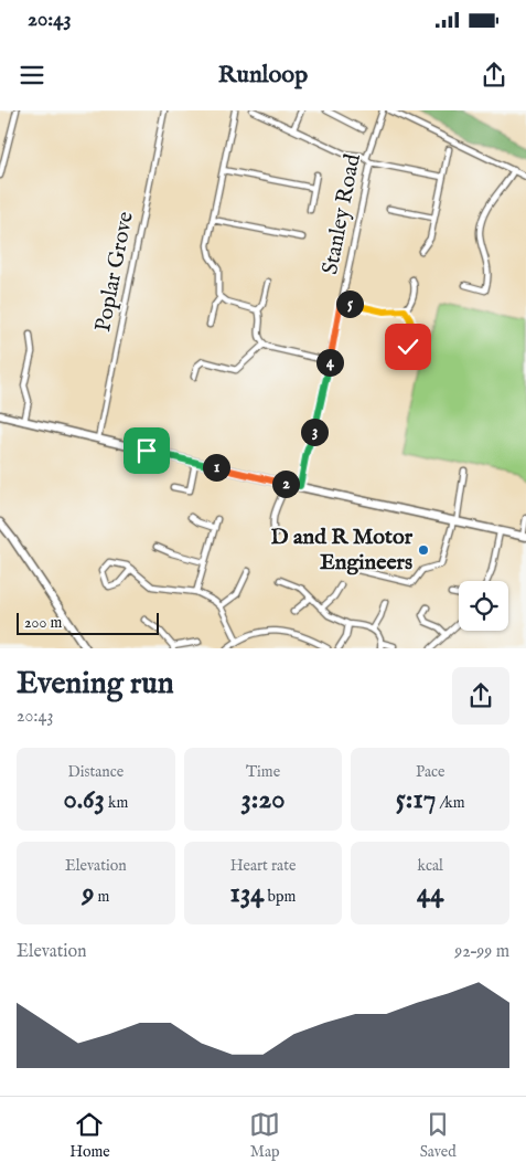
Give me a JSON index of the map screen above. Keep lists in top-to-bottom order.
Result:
{
  "streets": {
    "street": ["Stanley Road", "Poplar Grove"]
  },
  "places": ["D and R Motor Engineers"],
  "scale_bar": "200 m",
  "page": {
    "status": "20:43",
    "header": "Runloop",
    "pins": [
      "5",
      "4",
      "3",
      "1",
      "2"
    ],
    "scale": "200 m",
    "heading": ["Evening run", "20:43"],
    "stats": [
      ["Distance", "0.63 km"],
      ["Time", "3:20"],
      ["Pace", "5:17 /km"],
      ["Elevation", "9 m"],
      ["Heart rate", "134 bpm"],
      ["kcal", "44"]
    ],
    "chart": ["Elevation", "92–99 m"],
    "tabs": ["Home", "Map", "Saved"]
  }
}
